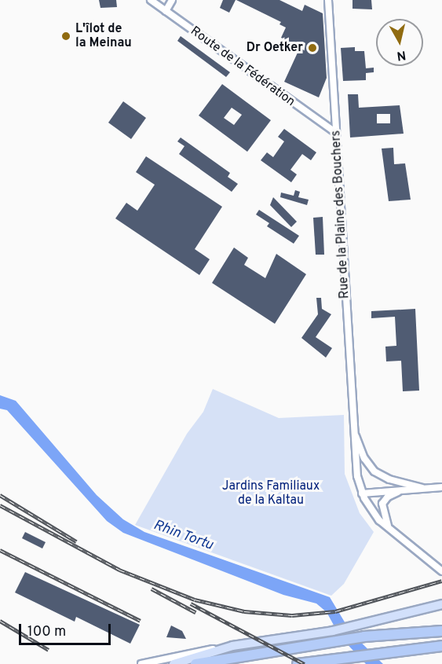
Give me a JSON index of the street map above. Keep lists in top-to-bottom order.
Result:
{
  "streets": {
    "street": ["Route de la Fédération", "Rue de la Plaine des Bouchers"]
  },
  "crossings": [
    ["Route de la Fédération", "Rue de la Plaine des Bouchers"]
  ],
  "water": ["Rhin Tortu"],
  "parks": ["Jardins Familiaux de la Kaltau"],
  "places": ["L'îlot de la Meinau", "Dr Oetker"],
  "scale_bar": "100 m",
  "north": "bottom"
}
